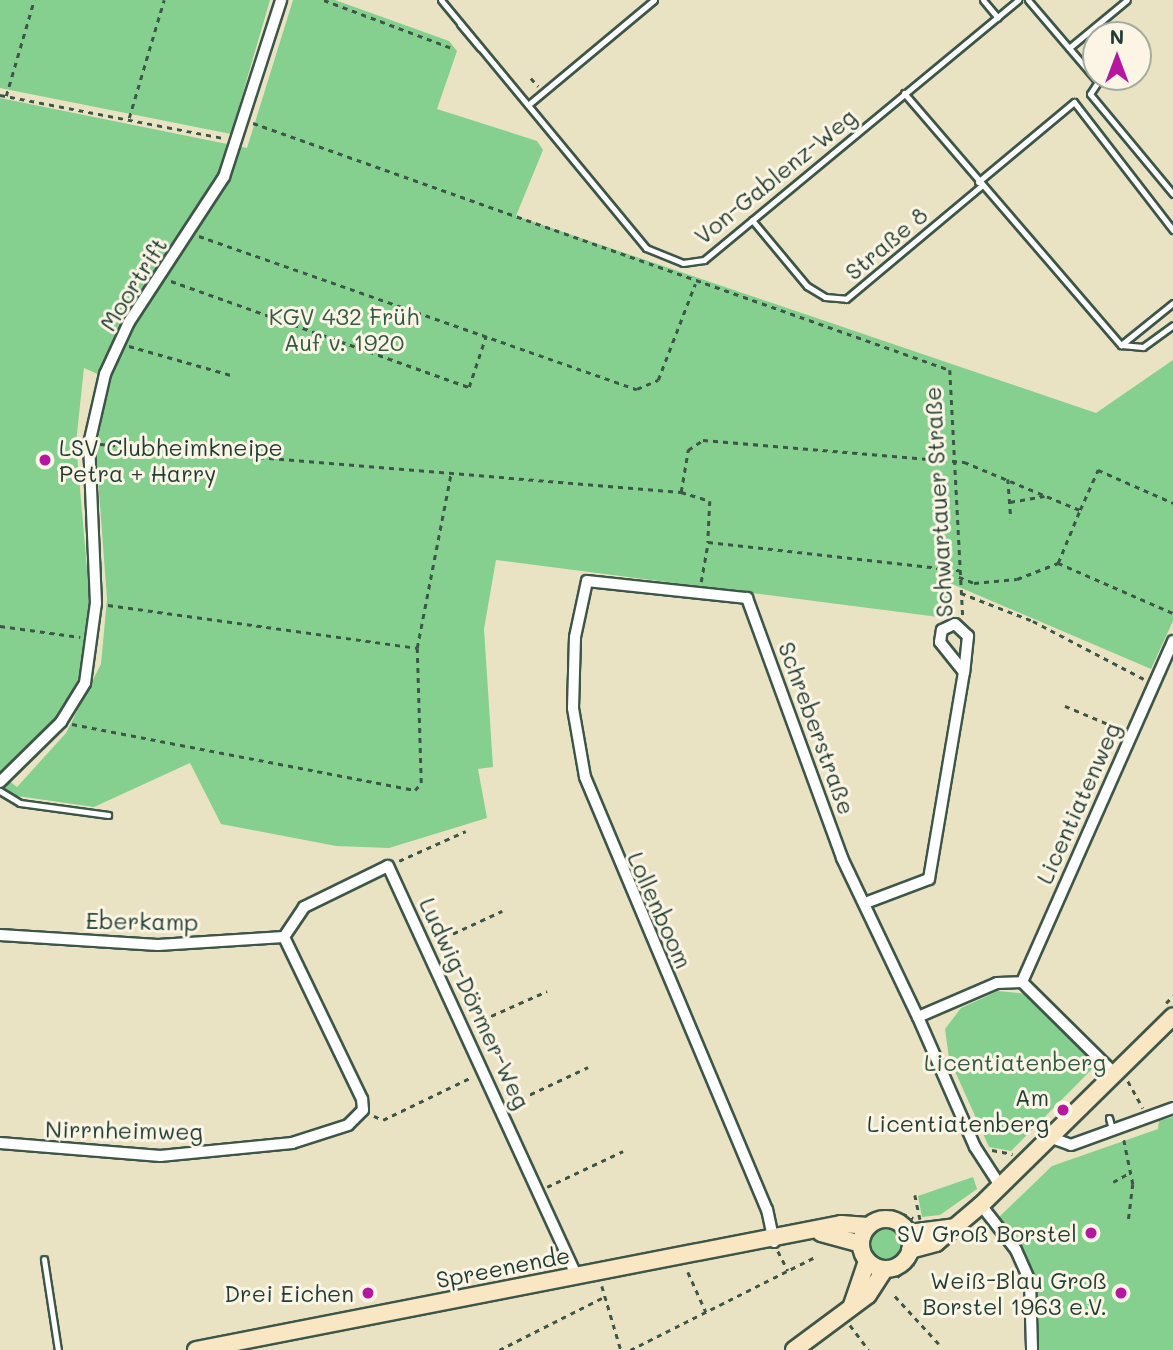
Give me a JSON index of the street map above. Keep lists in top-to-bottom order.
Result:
{
  "streets": {
    "street": [
      "Moortrift",
      "Schwartauer Straße",
      "Schreberstraße",
      "Licentiatenweg",
      "Lollenboom",
      "Eberkamp",
      "Ludwig-Dörmer-Weg",
      "Nirrnheimweg",
      "Spreenende"
    ],
    "lane": ["Von-Gablenz-Weg", "Straße 8"]
  },
  "crossings": [
    ["Von-Gablenz-Weg", "Straße 8"],
    ["Schwartauer Straße", "Schreberstraße"],
    ["Schreberstraße", "Lollenboom"],
    ["Lollenboom", "Spreenende"],
    ["Ludwig-Dörmer-Weg", "Spreenende"]
  ],
  "parks": ["KGV 432 Früh Auf v. 1920", "Licentiatenberg"],
  "places": [
    "LSV Clubheimkneipe Petra + Harry",
    "Am Licentiatenberg",
    "SV Groß Borstel",
    "Drei Eichen",
    "Weiß-Blau Groß Borstel 1963 e.V."
  ],
  "north": "top"
}
